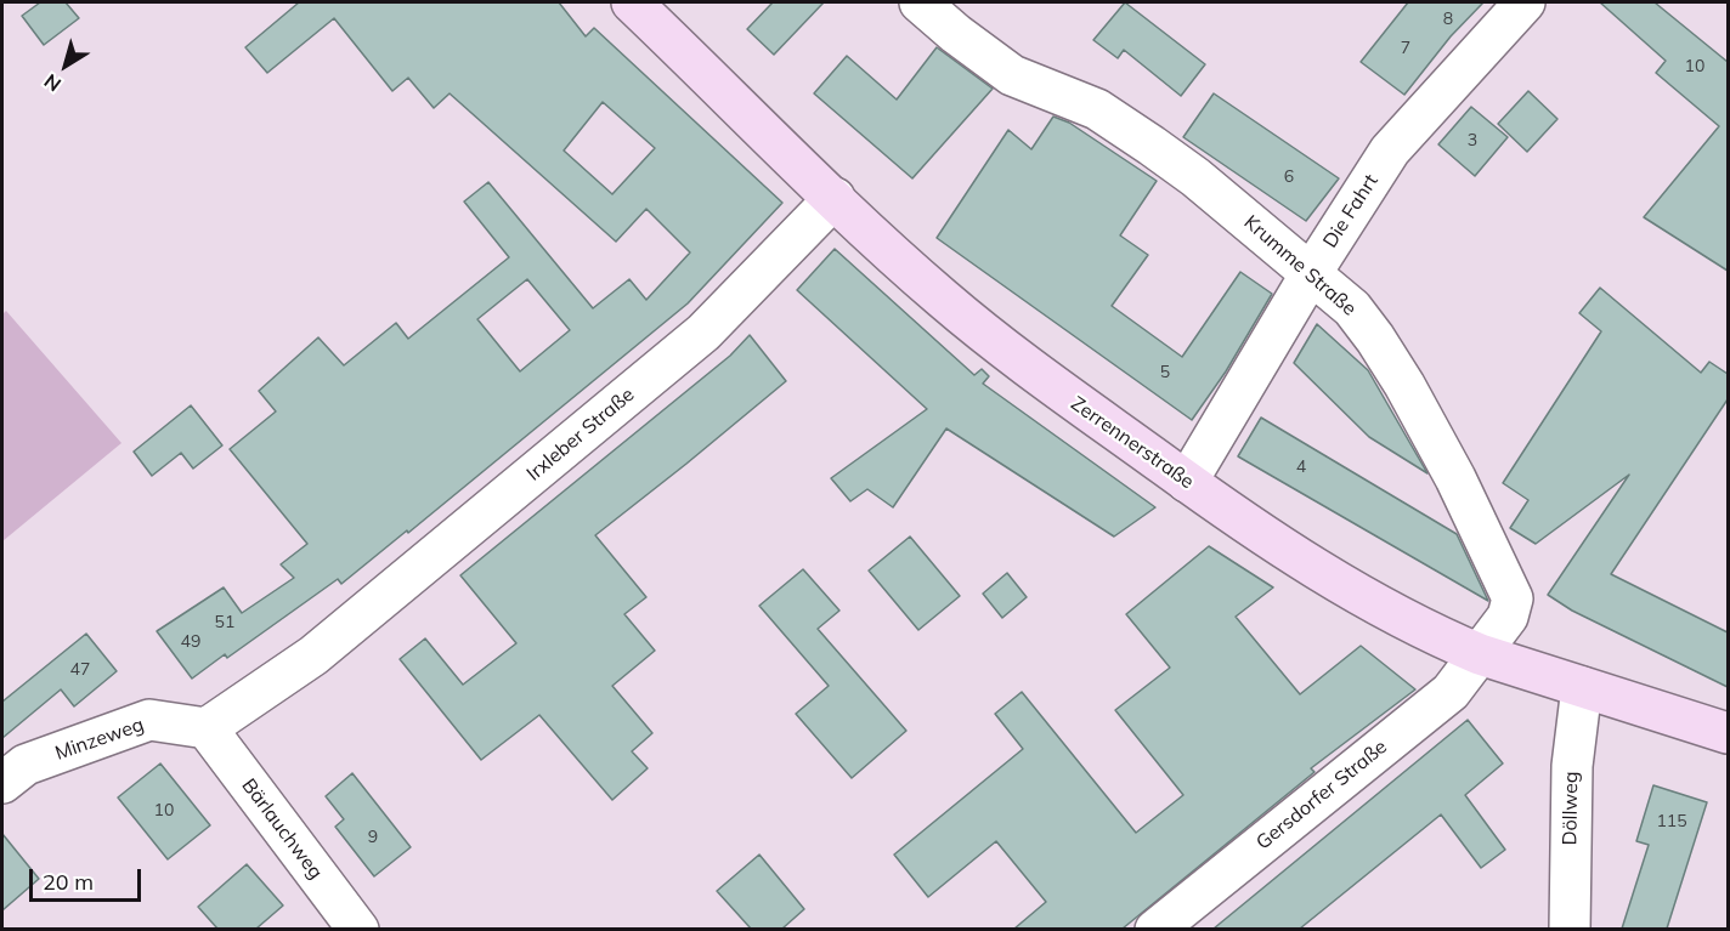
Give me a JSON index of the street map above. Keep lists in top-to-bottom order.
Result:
{
  "streets": {
    "main road": ["Zerrennerstraße"],
    "street": [
      "Die Fahrt",
      "Krumme Straße",
      "Irxleber Straße",
      "Minzeweg",
      "Gersdorfer Straße",
      "Döllweg",
      "Bärlauchweg"
    ]
  },
  "crossings": [
    ["Die Fahrt", "Krumme Straße"],
    ["Die Fahrt", "Zerrennerstraße"],
    ["Krumme Straße", "Zerrennerstraße"],
    ["Krumme Straße", "Gersdorfer Straße"],
    ["Irxleber Straße", "Zerrennerstraße"],
    ["Irxleber Straße", "Minzeweg"],
    ["Irxleber Straße", "Bärlauchweg"],
    ["Zerrennerstraße", "Gersdorfer Straße"],
    ["Zerrennerstraße", "Döllweg"],
    ["Minzeweg", "Bärlauchweg"]
  ],
  "house_numbers": [
    "8",
    "7",
    "10",
    "3",
    "6",
    "5",
    "4",
    "51",
    "49",
    "47",
    "10",
    "115",
    "9"
  ],
  "scale_bar": "20 m",
  "north": "bottom left"
}
